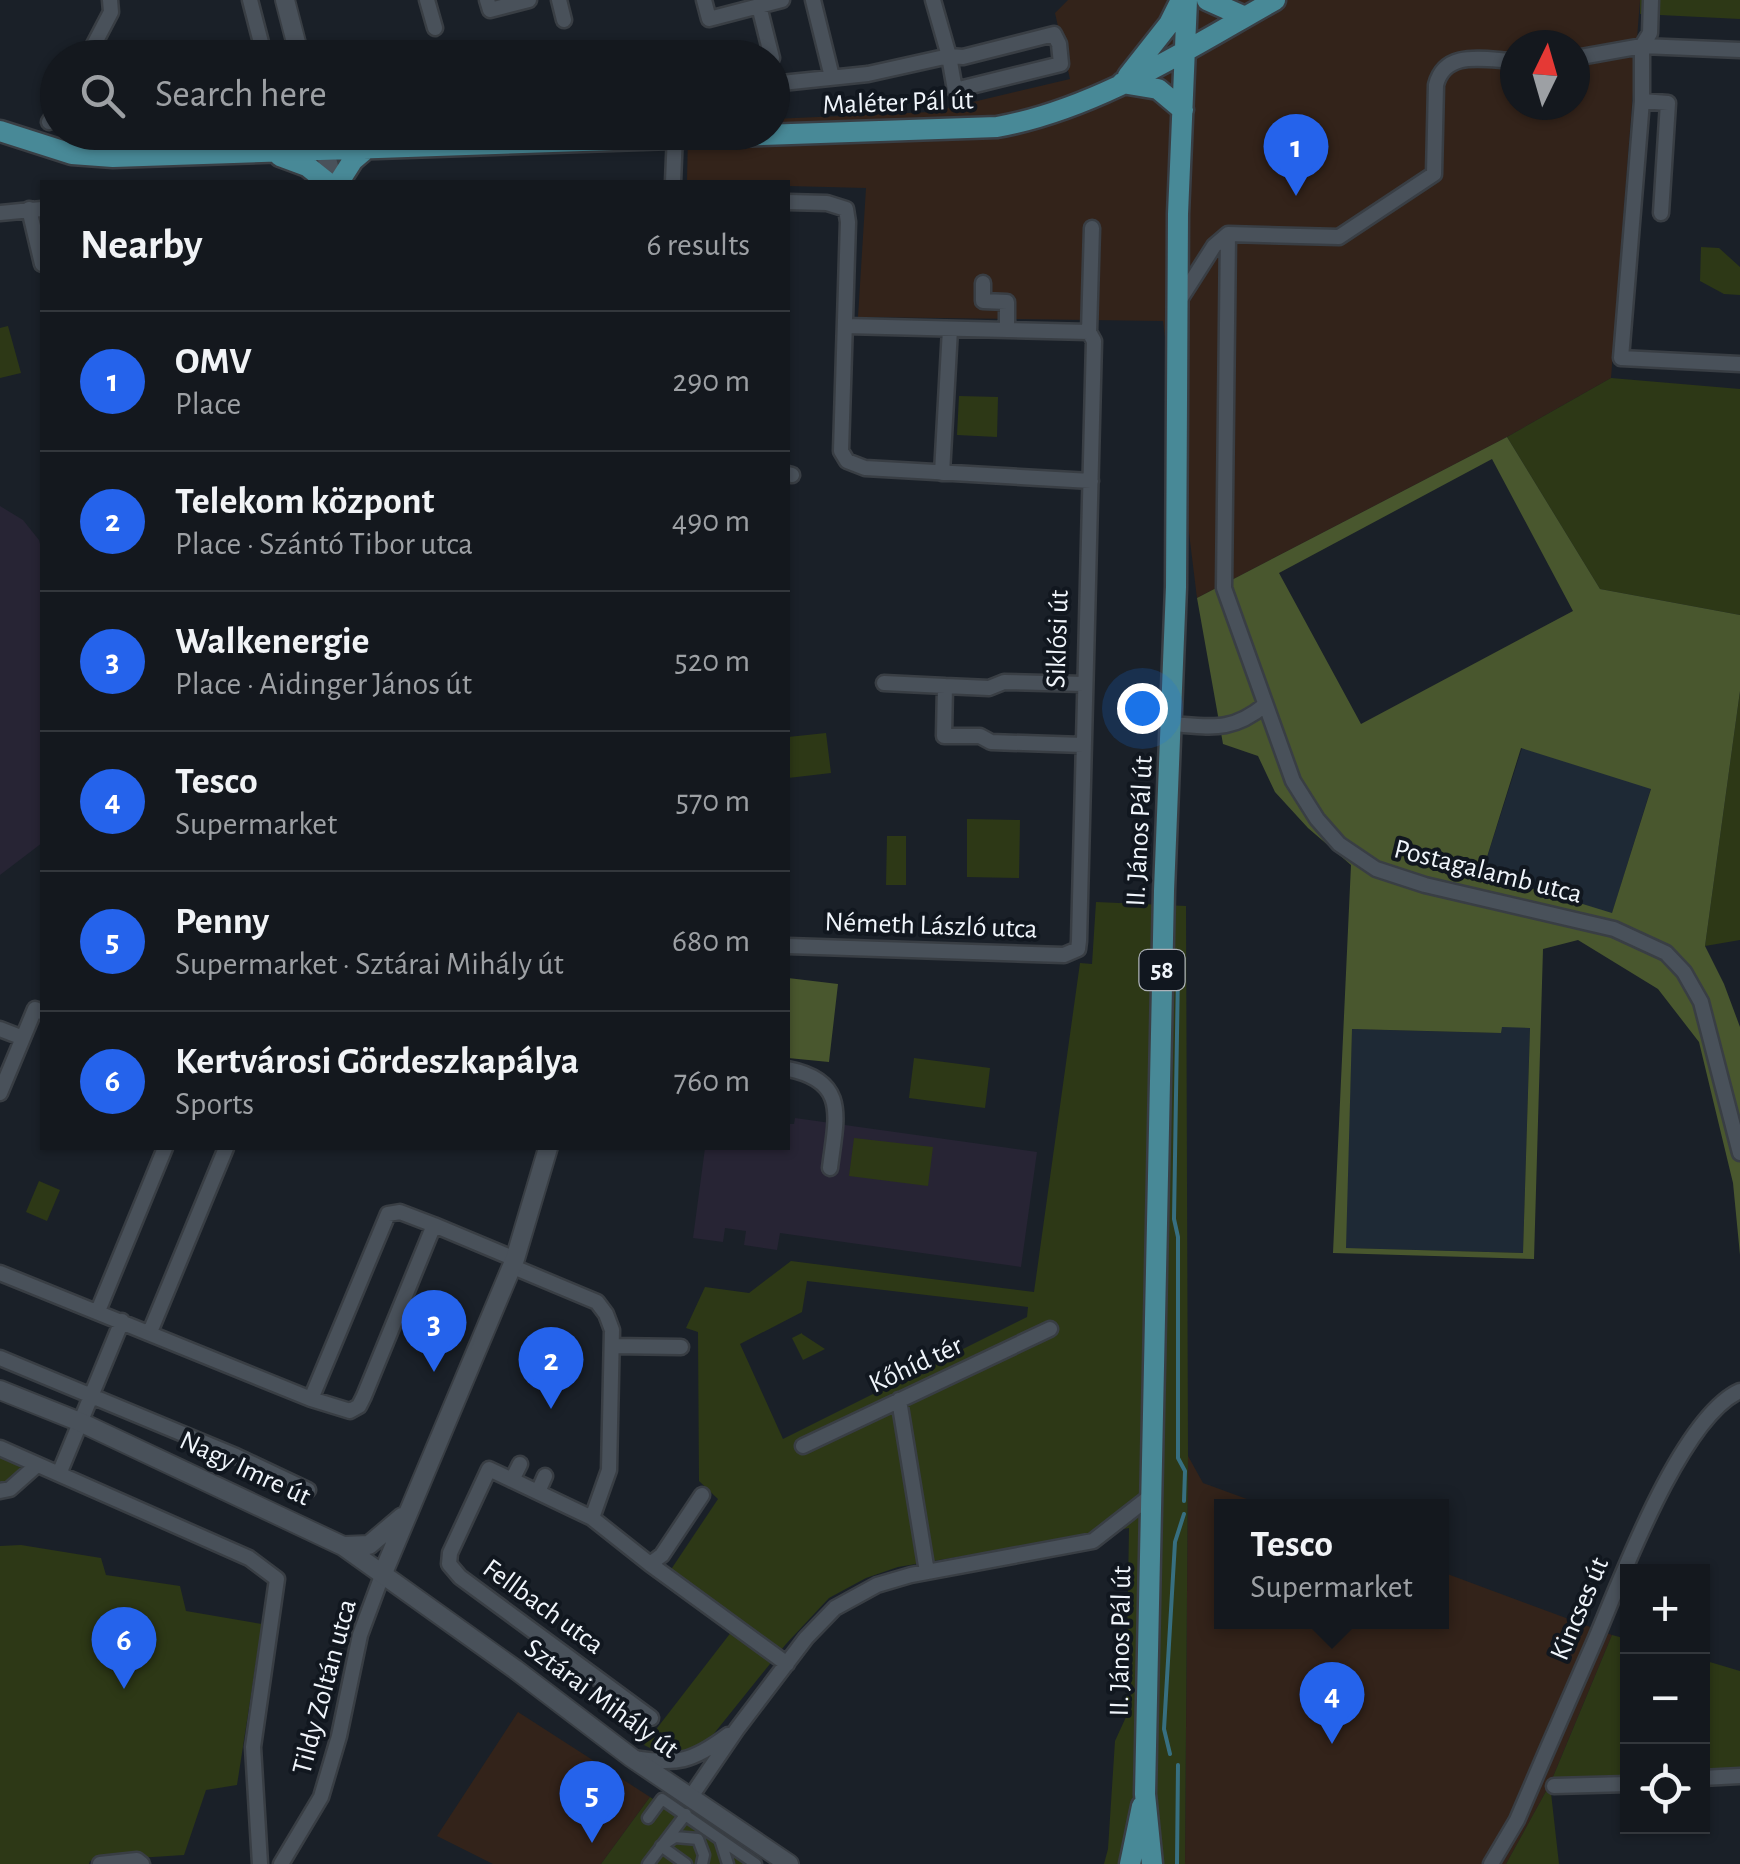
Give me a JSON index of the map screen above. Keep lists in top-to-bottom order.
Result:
{
  "streets": {
    "main road": ["Maléter Pál út", "II. János Pál út", "58"],
    "street": [
      "Siklósi út",
      "Postagalamb utca",
      "Németh László utca",
      "Kőhíd tér",
      "Nagy Imre út",
      "Fellbach utca",
      "Kincses út",
      "Tildy Zoltán utca",
      "Sztárai Mihály út"
    ]
  },
  "crossings": [
    ["Maléter Pál út", "58"],
    ["Siklósi út", "Németh László utca"],
    ["II. János Pál út", "58"],
    ["Nagy Imre út", "Tildy Zoltán utca"],
    ["Nagy Imre út", "Sztárai Mihály út"],
    ["Tildy Zoltán utca", "Sztárai Mihály út"]
  ],
  "north": "top",
  "page": {
    "search": "Search here",
    "pins": [
      "1",
      "3",
      "2",
      "6",
      "4",
      "5"
    ],
    "heading": ["Nearby", "6 results"],
    "list": [
      {
        "mark": "1",
        "name": "OMV",
        "note": "Place",
        "value": "290 m"
      },
      {
        "mark": "2",
        "name": "Telekom központ",
        "note": "Place · Szántó Tibor utca",
        "value": "490 m"
      },
      {
        "mark": "3",
        "name": "Walkenergie",
        "note": "Place · Aidinger János út",
        "value": "520 m"
      },
      {
        "mark": "4",
        "name": "Tesco",
        "note": "Supermarket",
        "value": "570 m"
      },
      {
        "mark": "5",
        "name": "Penny",
        "note": "Supermarket · Sztárai Mihály út",
        "value": "680 m"
      },
      {
        "mark": "6",
        "name": "Kertvárosi Gördeszkapálya",
        "note": "Sports",
        "value": "760 m"
      }
    ],
    "popup": ["Tesco", "Supermarket"],
    "map_buttons": ["+", "−"]
  }
}
